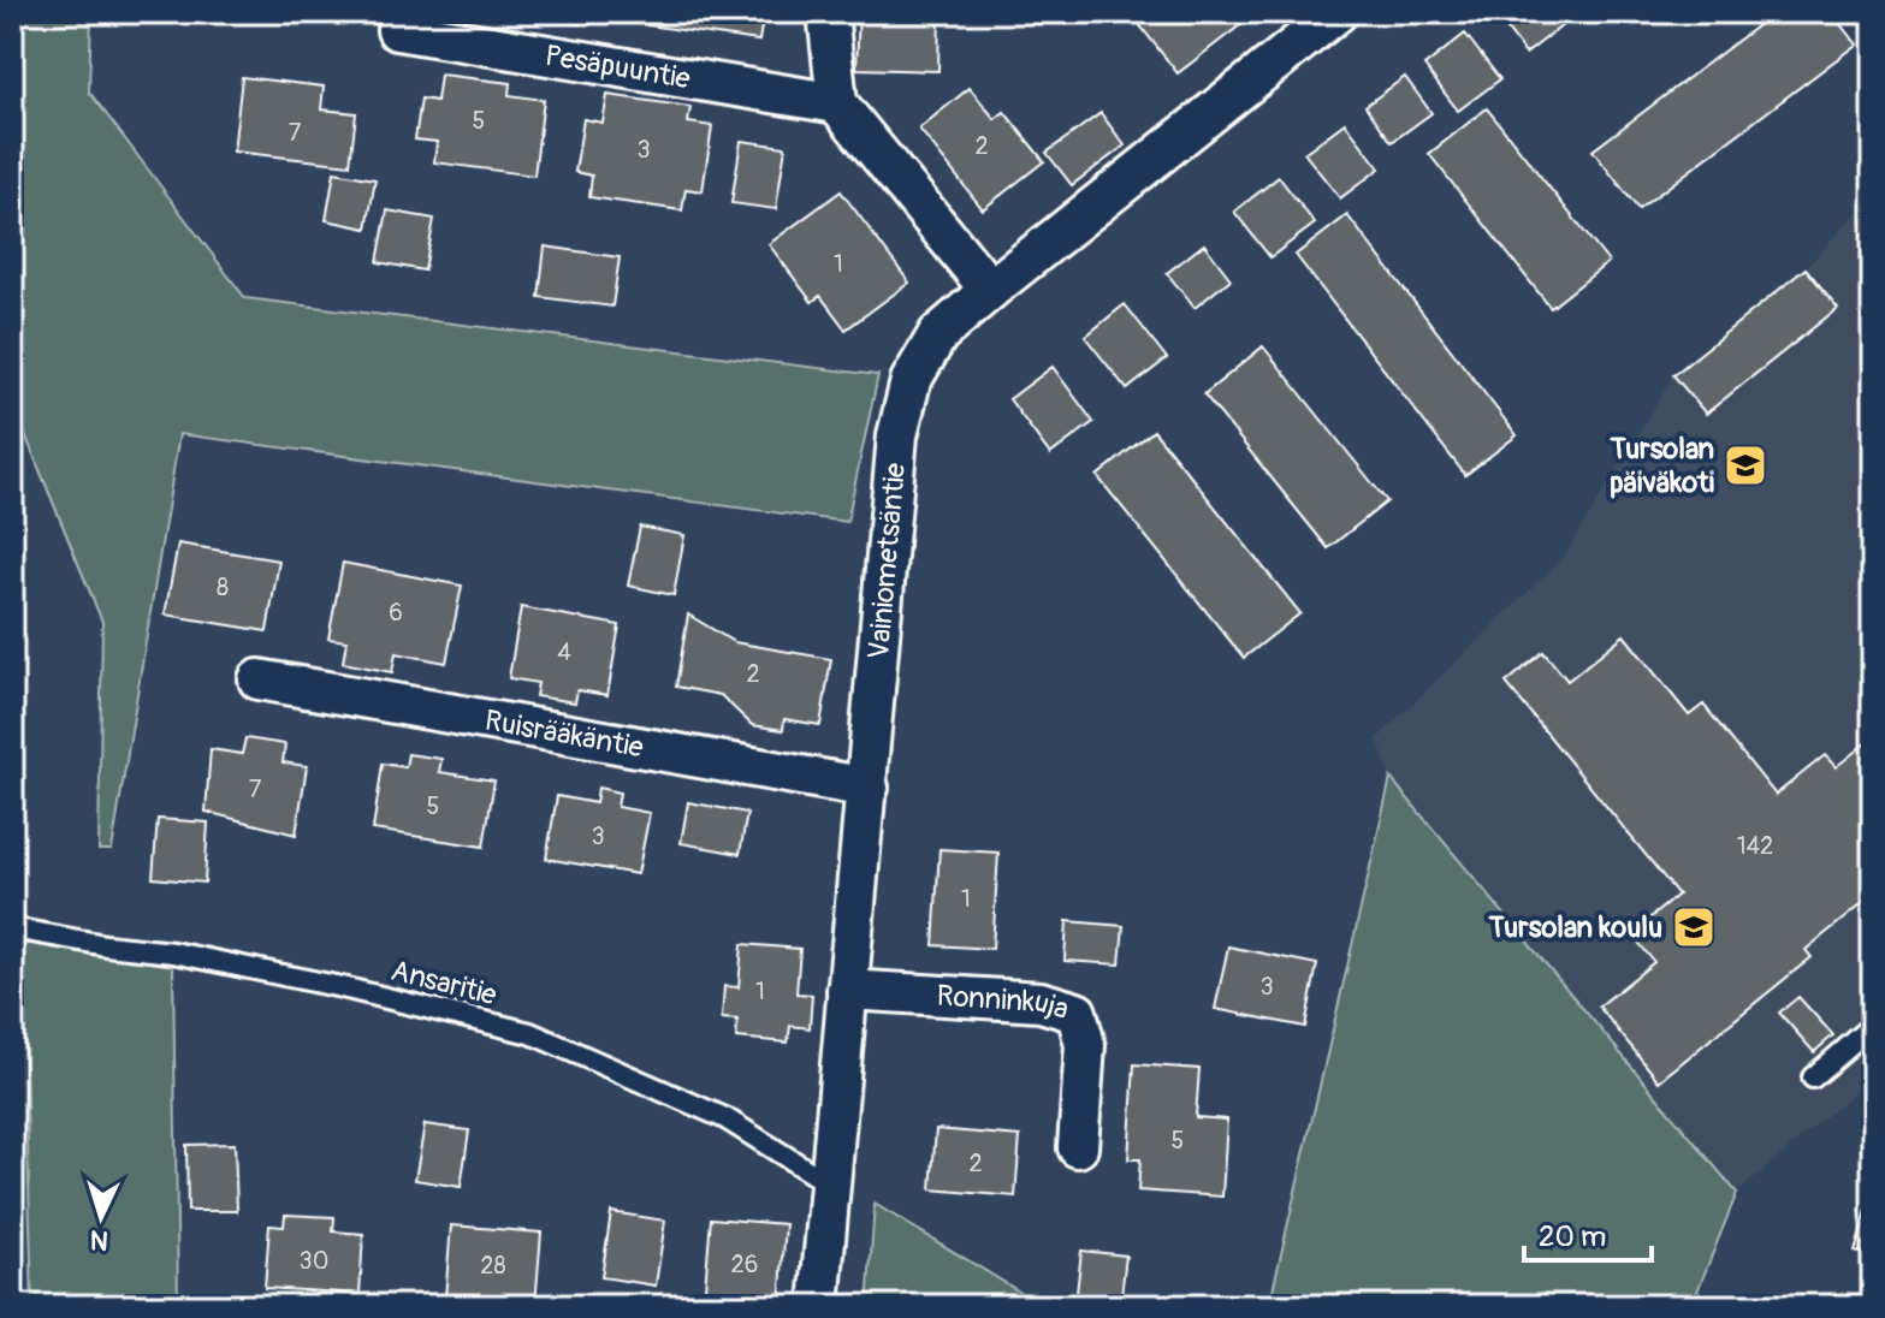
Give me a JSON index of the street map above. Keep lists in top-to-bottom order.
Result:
{
  "streets": {
    "street": [
      "Pesäpuuntie",
      "Vainiometsäntie",
      "Ruisrääkäntie",
      "Ronninkuja"
    ],
    "lane": ["Ansaritie"]
  },
  "crossings": [
    ["Vainiometsäntie", "Ruisrääkäntie"],
    ["Vainiometsäntie", "Ansaritie"],
    ["Vainiometsäntie", "Ronninkuja"]
  ],
  "places": {
    "school or university": ["Tursolan päiväkoti", "Tursolan koulu"]
  },
  "house_numbers": [
    "5",
    "7",
    "2",
    "3",
    "1",
    "8",
    "6",
    "4",
    "2",
    "7",
    "5",
    "3",
    "142",
    "1",
    "3",
    "1",
    "5",
    "2",
    "30",
    "26",
    "28"
  ],
  "scale_bar": "20 m",
  "north": "bottom"
}
